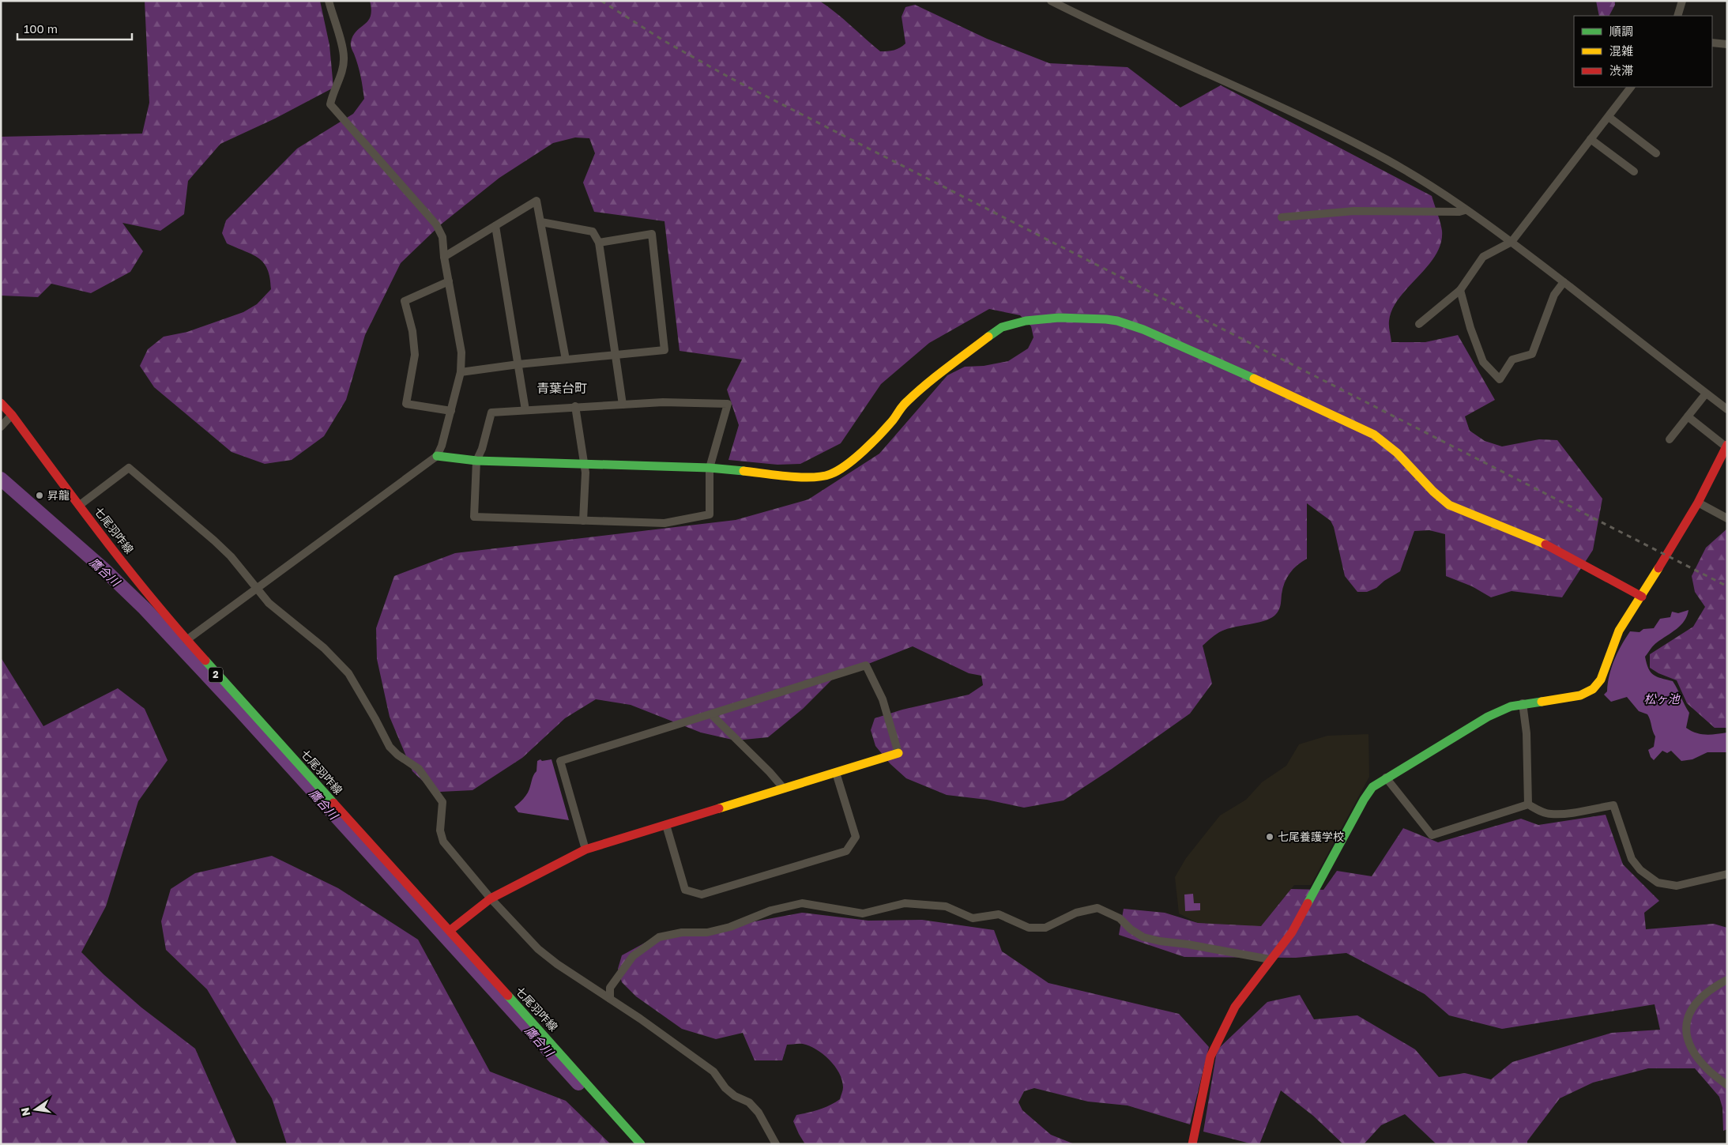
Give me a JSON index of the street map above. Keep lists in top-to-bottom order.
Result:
{
  "streets": {
    "street": ["七尾羽咋線", "2"]
  },
  "districts": ["青葉台町"],
  "water": ["鷹合川", "松ヶ池"],
  "places": ["昇龍", "七尾養護学校"],
  "legend": ["順調", "混雑", "渋滞"],
  "scale_bar": "100 m",
  "north": "left"
}
